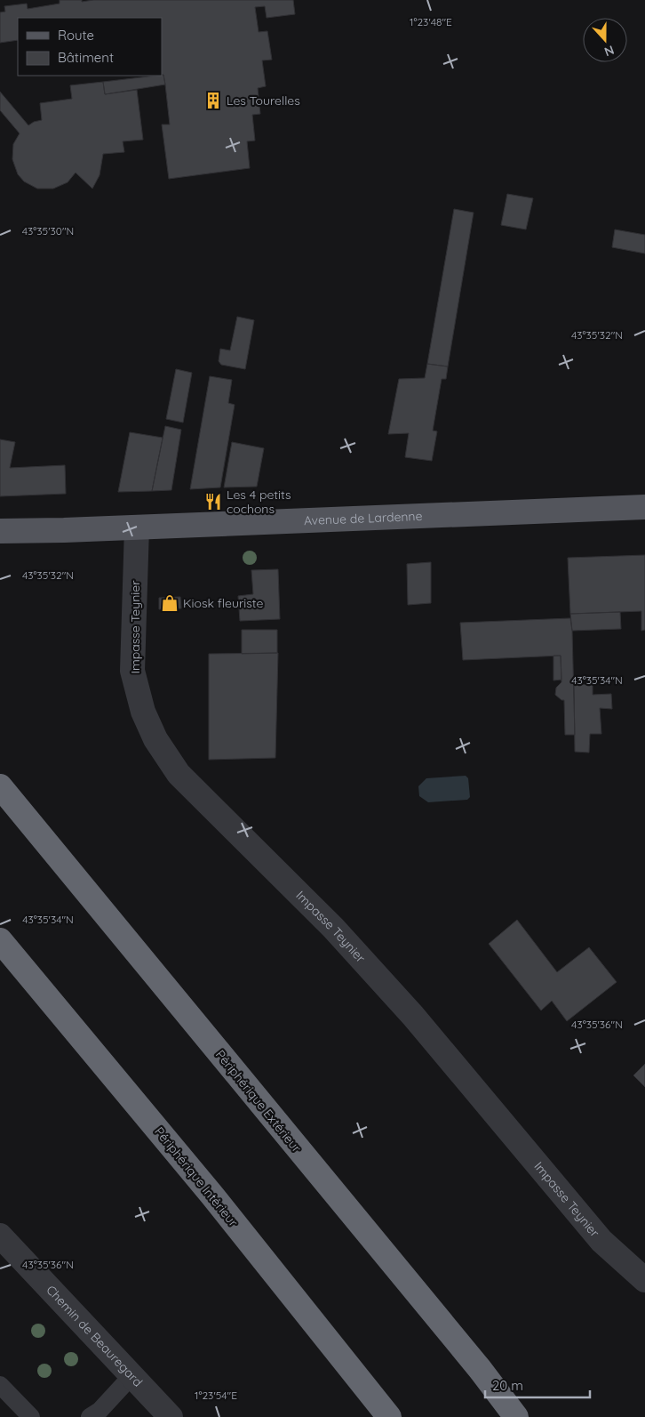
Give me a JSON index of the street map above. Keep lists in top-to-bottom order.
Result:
{
  "streets": {
    "highway": ["Périphérique Extérieur", "Périphérique Intérieur"],
    "main road": ["Avenue de Lardenne"],
    "street": ["Impasse Teynier", "Chemin de Beauregard"]
  },
  "crossings": [
    ["Avenue de Lardenne", "Impasse Teynier"]
  ],
  "places": {
    "building": ["Les Tourelles"],
    "restaurant": ["Les 4 petits cochons"],
    "shop": ["Kiosk fleuriste"]
  },
  "legend": ["Route", "Bâtiment"],
  "scale_bar": "20 m",
  "north": "bottom",
  "coordinates": [
    "1°23'48\"E",
    "43°35'30\"N",
    "43°35'32\"N",
    "43°35'34\"N",
    "43°35'36\"N",
    "1°23'54\"E"
  ]
}
